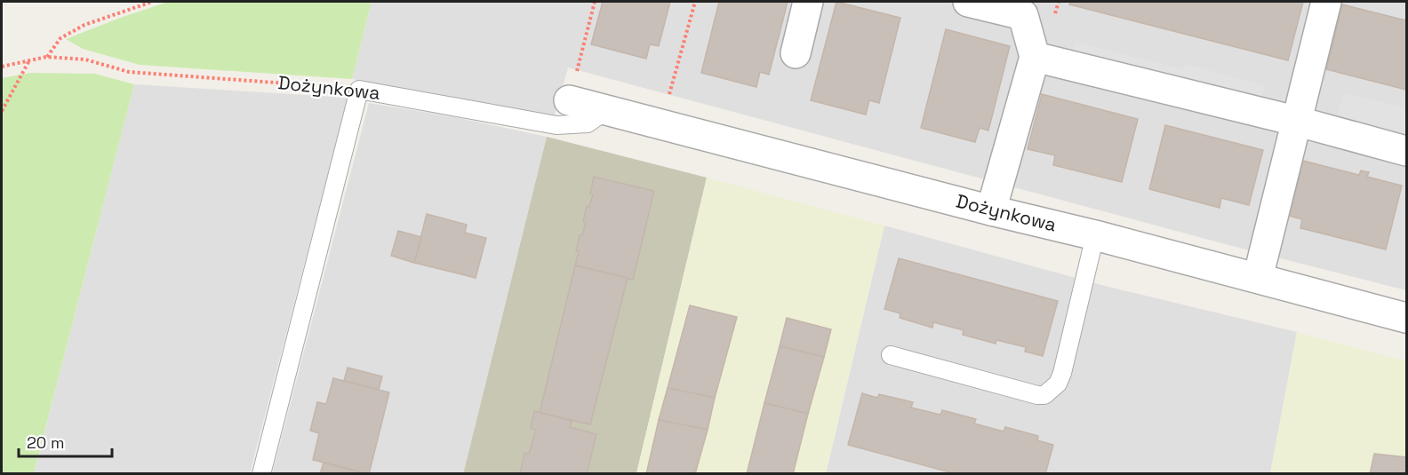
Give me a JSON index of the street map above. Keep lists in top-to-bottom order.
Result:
{
  "streets": {
    "street": ["Dożynkowa"]
  },
  "scale_bar": "20 m"
}
